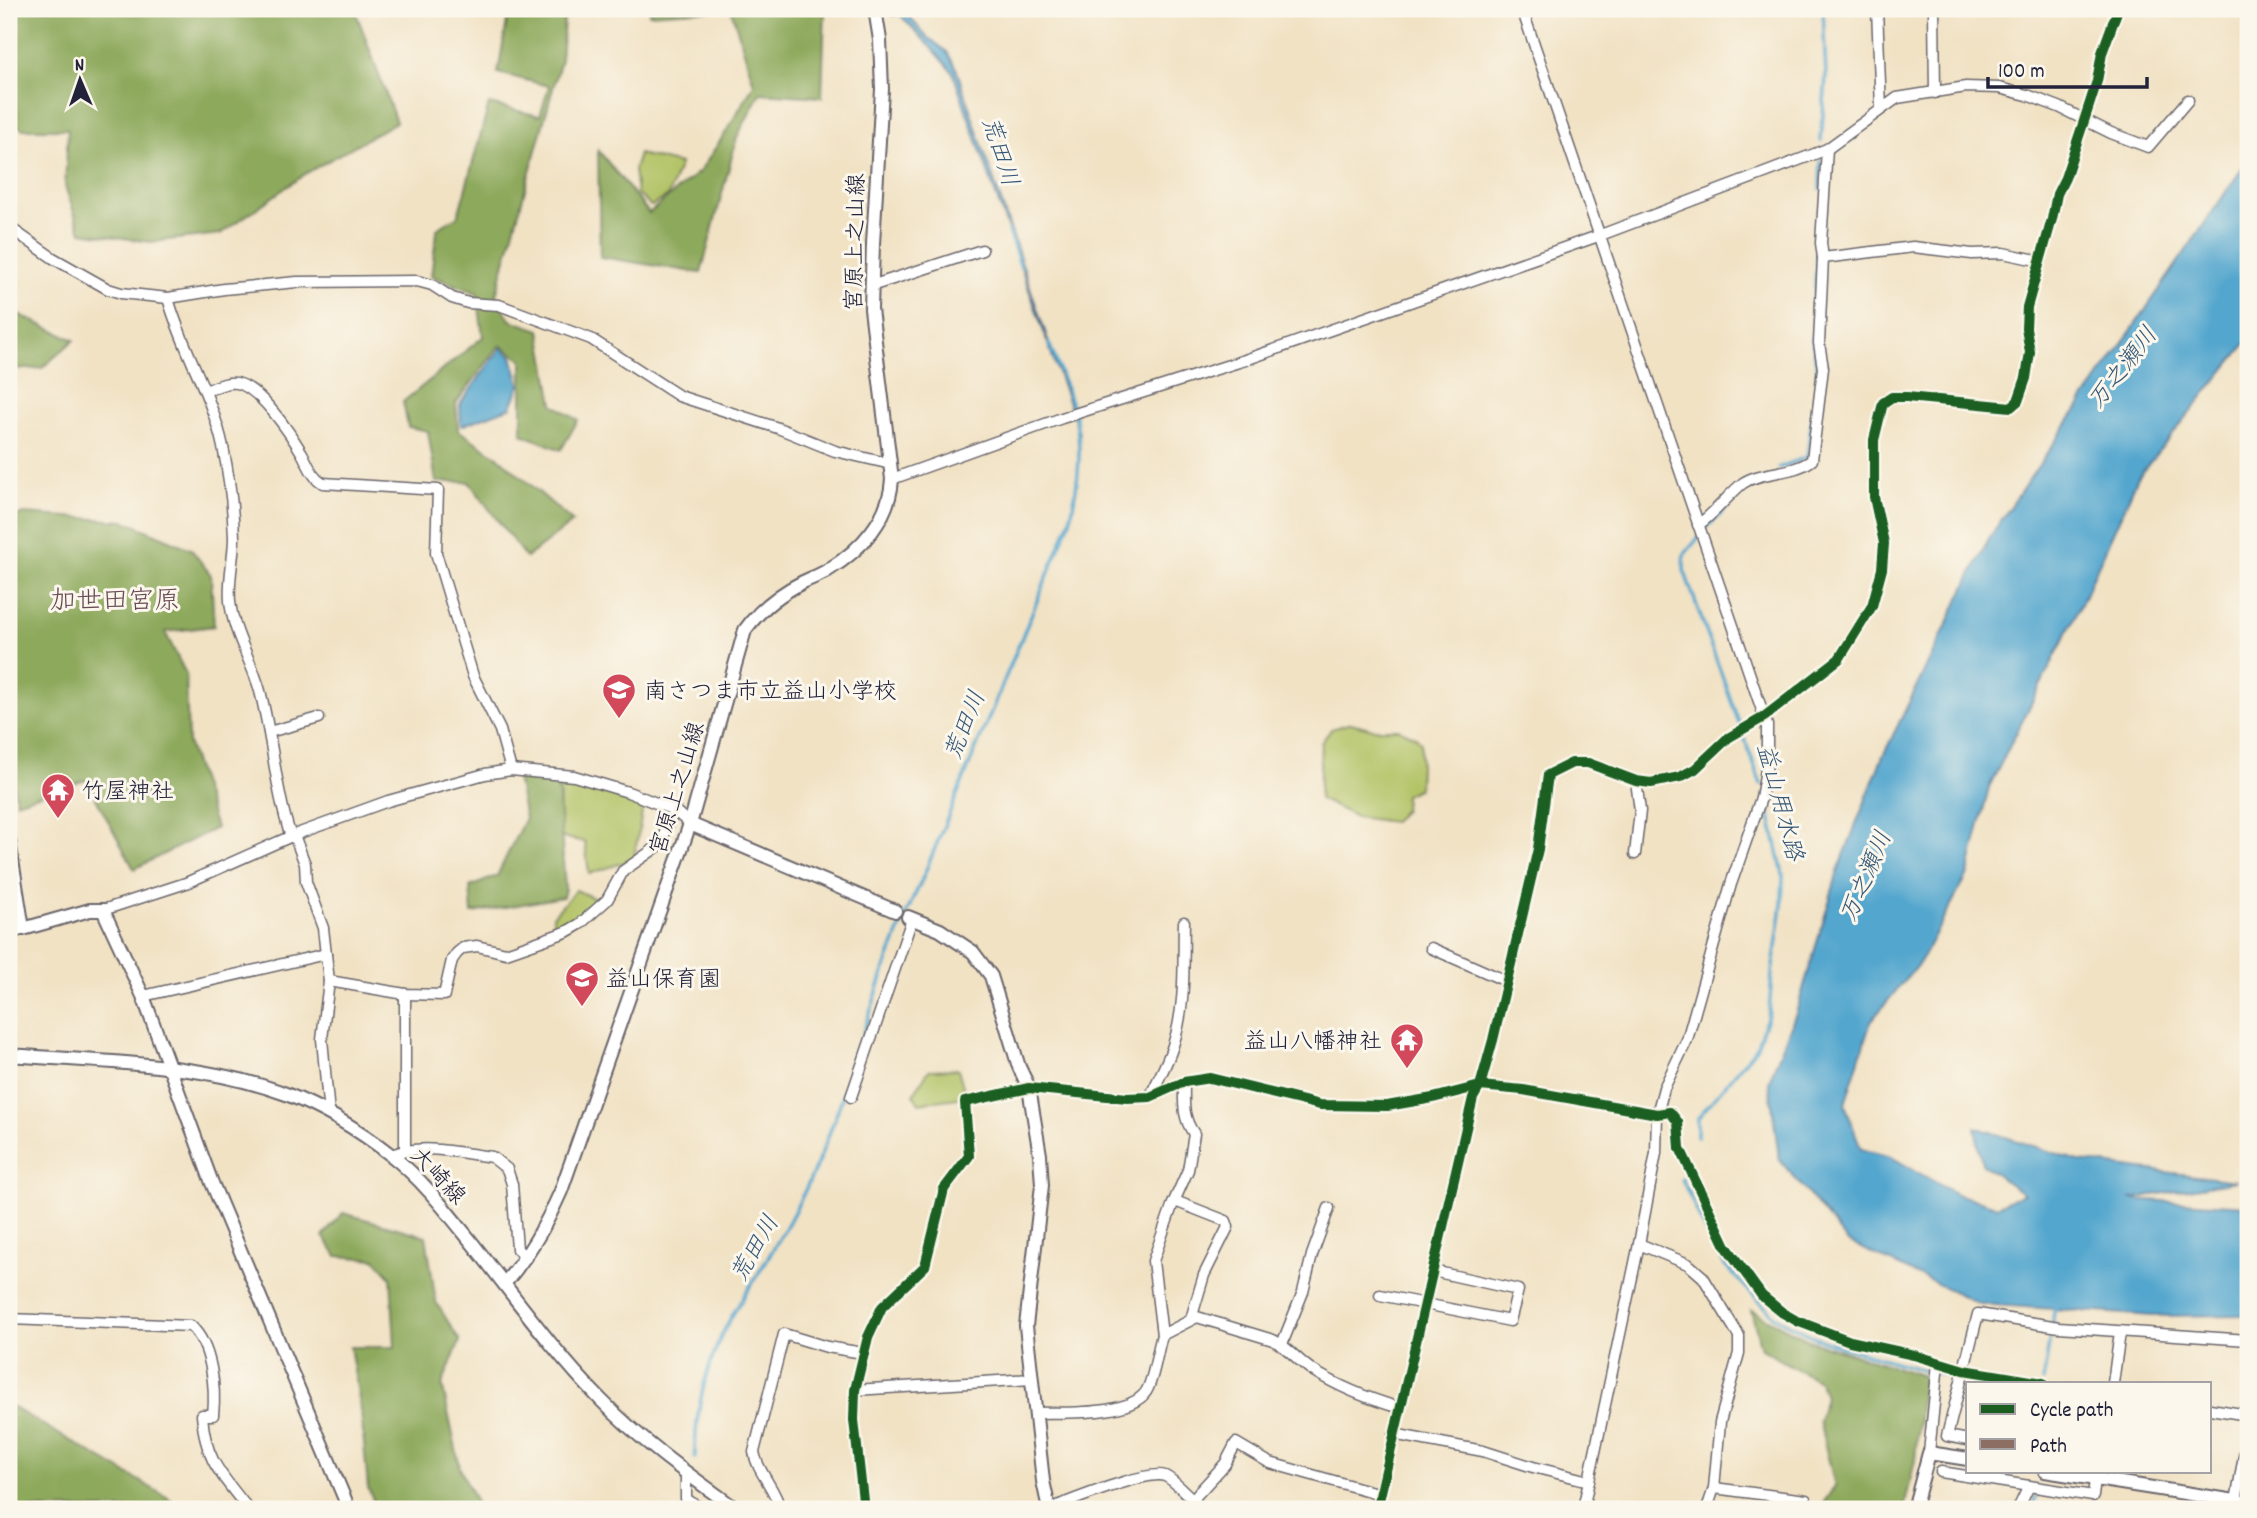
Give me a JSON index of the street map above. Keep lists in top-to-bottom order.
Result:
{
  "streets": {
    "street": ["宮原上之山線", "大崎線"]
  },
  "crossings": [
    ["宮原上之山線", "大崎線"]
  ],
  "districts": ["加世田宮原"],
  "water": ["荒田川", "万之瀬川", "益山用水路"],
  "places": {
    "school or university": ["南さつま市立益山小学校", "益山保育園"],
    "temple": ["竹屋神社", "益山八幡神社"]
  },
  "legend": ["Cycle path", "Path"],
  "scale_bar": "100 m",
  "north": "top"
}
